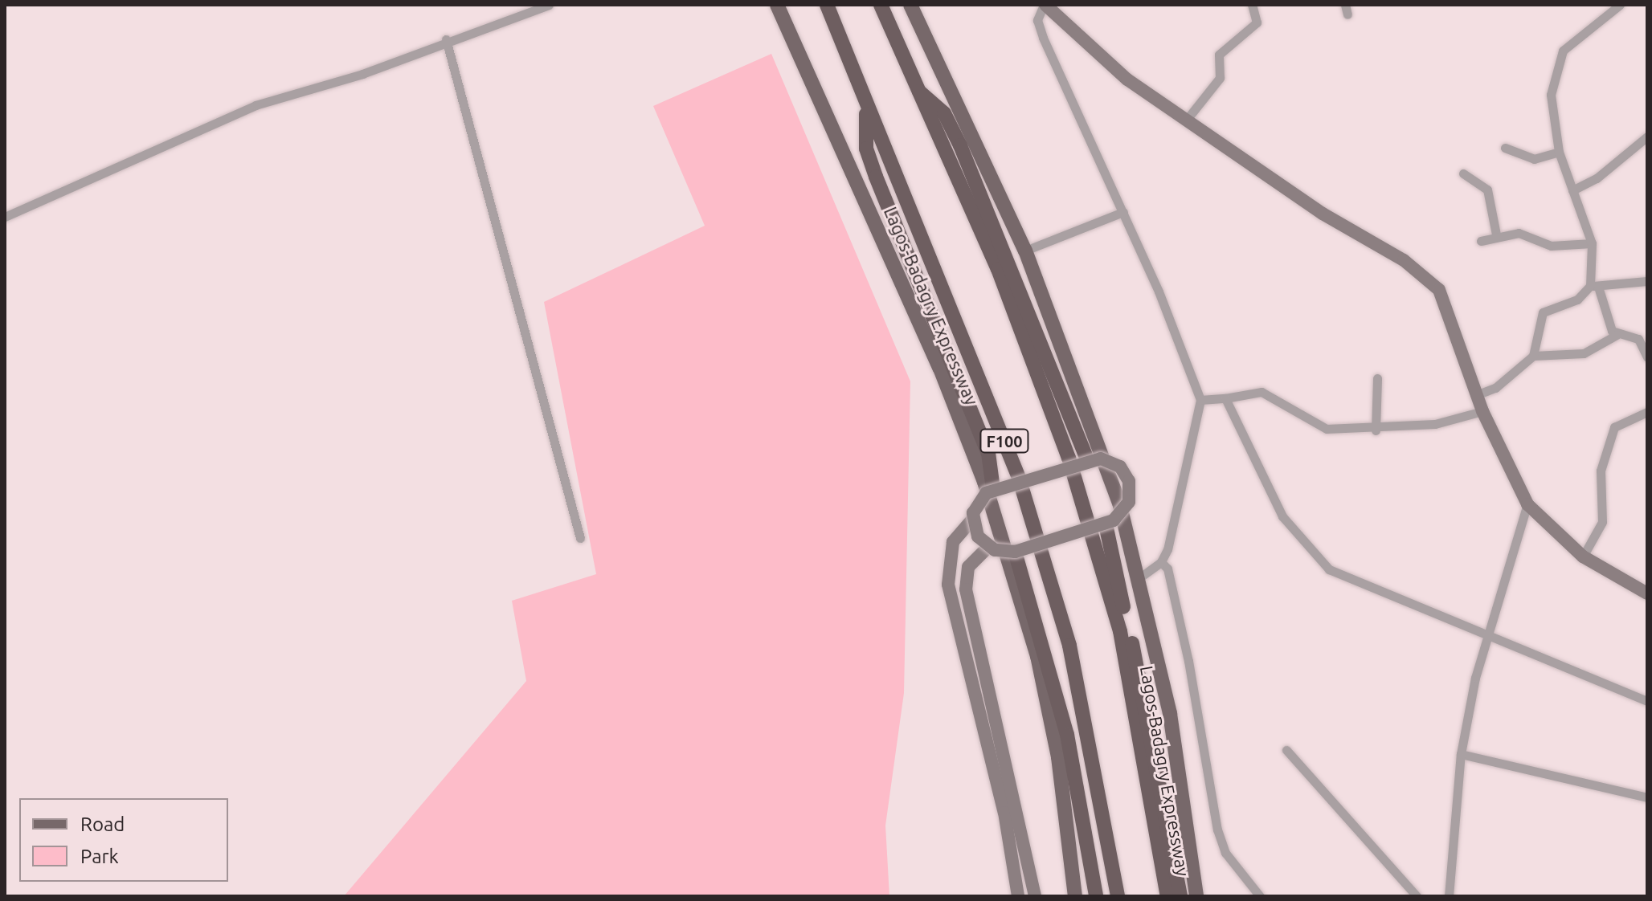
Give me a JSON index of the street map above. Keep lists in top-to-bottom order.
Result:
{
  "streets": {
    "highway": ["Lagos-Badagry Expressway", "F100"]
  },
  "legend": ["Road", "Park"]
}
